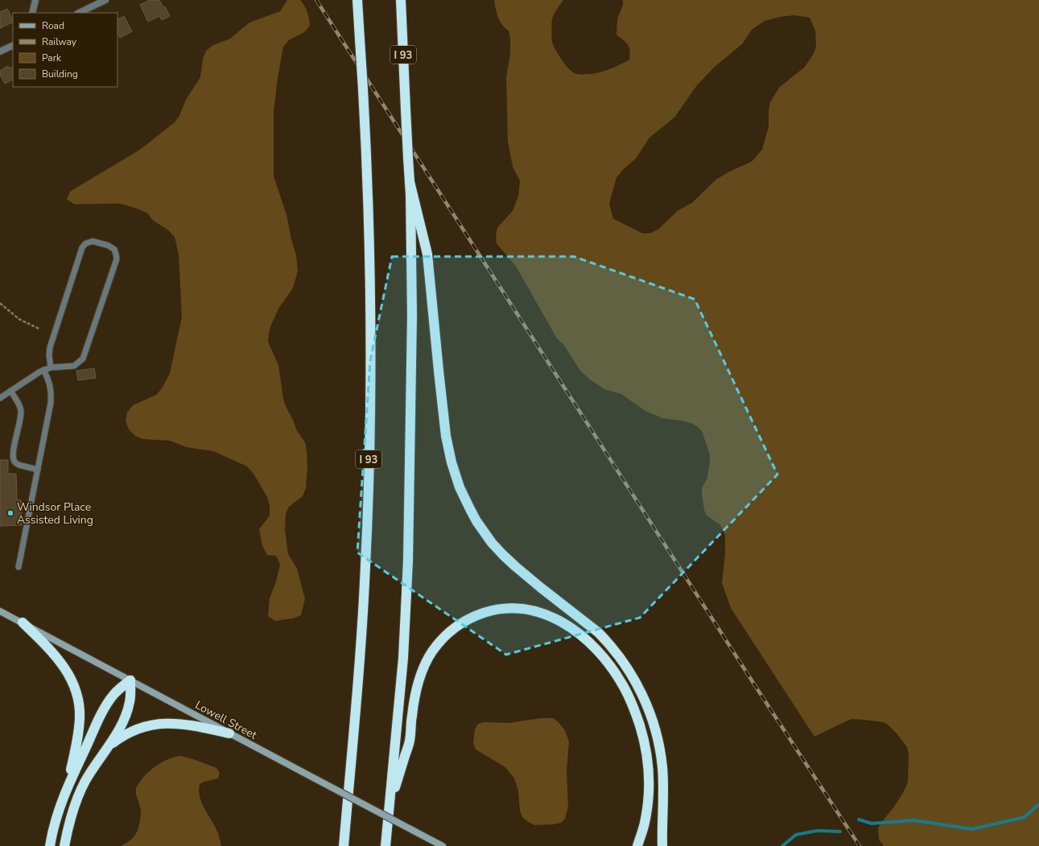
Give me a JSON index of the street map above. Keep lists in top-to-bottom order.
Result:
{
  "streets": {
    "highway": ["I 93"],
    "main road": ["Lowell Street"]
  },
  "places": ["Windsor Place Assisted Living"],
  "legend": [
    "Road",
    "Railway",
    "Park",
    "Building"
  ]
}
